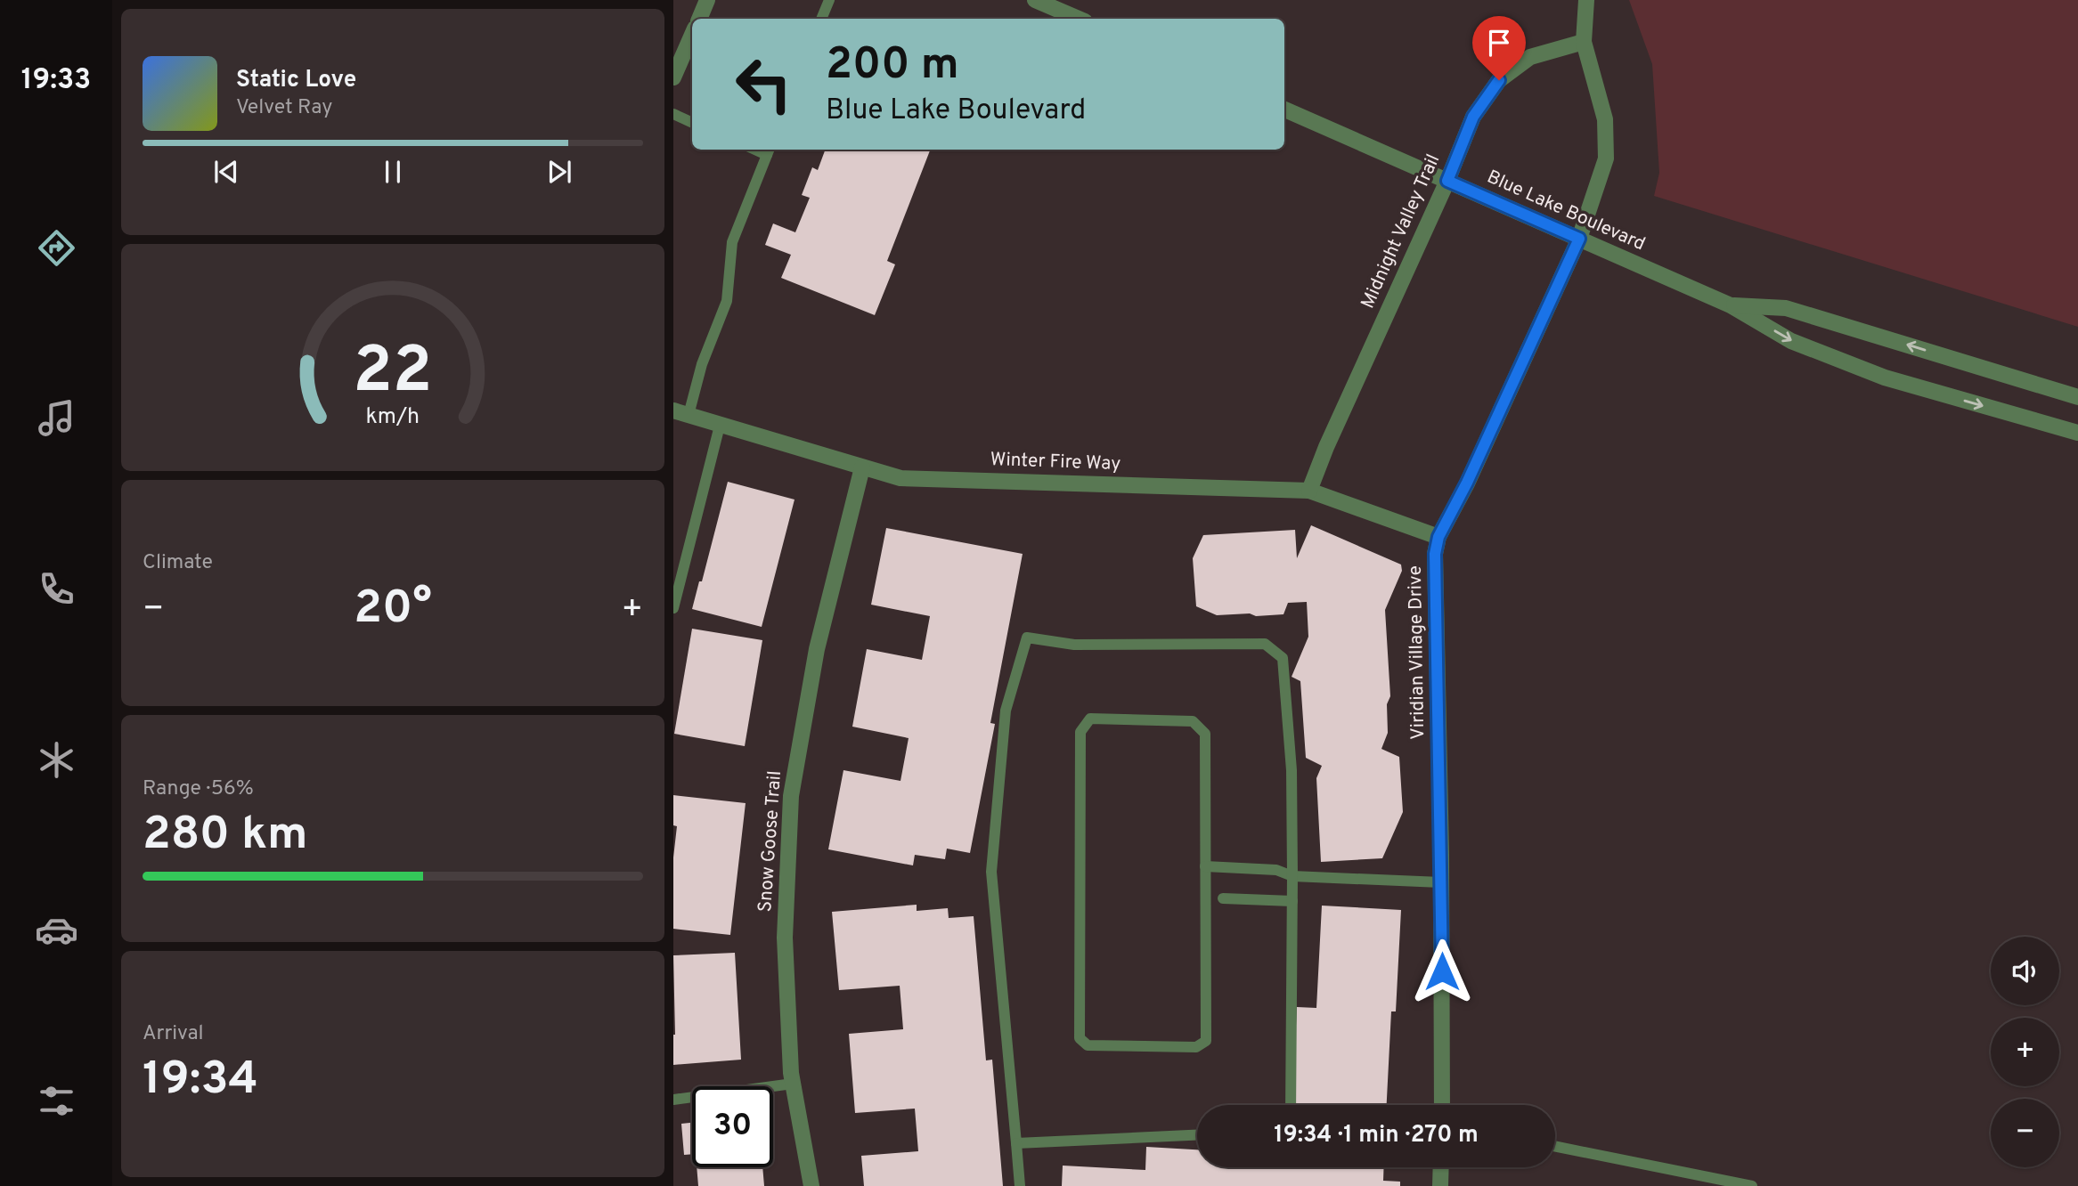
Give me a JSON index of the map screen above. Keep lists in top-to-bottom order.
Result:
{
  "streets": {
    "street": [
      "Blue Lake Boulevard",
      "Midnight Valley Trail",
      "Winter Fire Way",
      "Viridian Village Drive",
      "Snow Goose Trail"
    ]
  },
  "crossings": [
    ["Blue Lake Boulevard", "Midnight Valley Trail"],
    ["Blue Lake Boulevard", "Viridian Village Drive"],
    ["Midnight Valley Trail", "Winter Fire Way"],
    ["Midnight Valley Trail", "Viridian Village Drive"],
    ["Winter Fire Way", "Viridian Village Drive"],
    ["Winter Fire Way", "Snow Goose Trail"]
  ],
  "page": {
    "tabs": "19:33",
    "turn": ["200 m", "Blue Lake Boulevard"],
    "song": ["Static Love", "Velvet Ray"],
    "tile": [
      "Climate",
      ["Range · 56%", "280 km"],
      ["Arrival", "19:34"]
    ],
    "heat": ["−", "20°", "+"],
    "map_buttons": ["+", "−"],
    "limit": "30",
    "trip": "19:34 · 1 min · 270 m",
    "gauge": ["22", "km/h"]
  }
}
